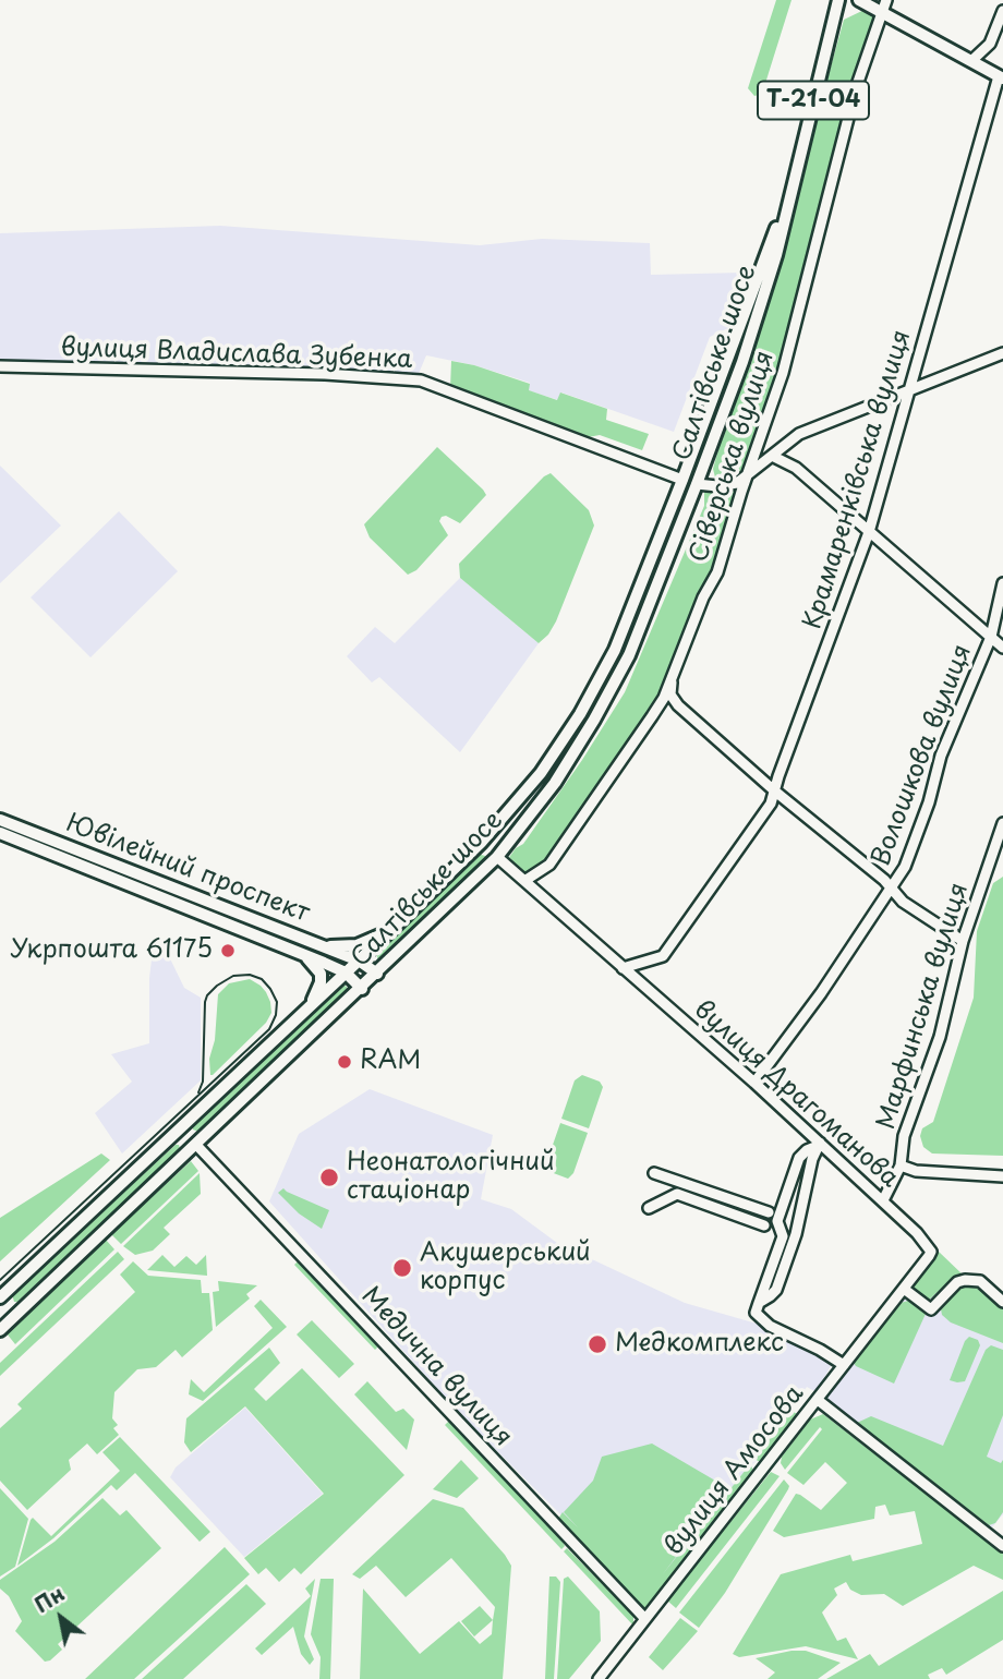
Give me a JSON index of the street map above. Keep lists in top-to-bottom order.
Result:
{
  "streets": {
    "main road": ["Т-21-04", "Салтівське шосе", "Ювілейний проспект"],
    "street": [
      "вулиця Владислава Зубенка",
      "Сіверська вулиця",
      "Крамаренківська вулиця",
      "Волошкова вулиця",
      "Марфинська вулиця",
      "вулиця Драгоманова",
      "Медична вулиця",
      "вулиця Амосова"
    ]
  },
  "crossings": [
    ["вулиця Владислава Зубенка", "Салтівське шосе"],
    ["Салтівське шосе", "Ювілейний проспект"],
    ["Салтівське шосе", "вулиця Драгоманова"],
    ["Салтівське шосе", "Медична вулиця"],
    ["Сіверська вулиця", "вулиця Драгоманова"],
    ["Крамаренківська вулиця", "вулиця Драгоманова"],
    ["Волошкова вулиця", "вулиця Драгоманова"],
    ["Марфинська вулиця", "вулиця Драгоманова"],
    ["вулиця Драгоманова", "вулиця Амосова"],
    ["Медична вулиця", "вулиця Амосова"]
  ],
  "places": [
    "Укрпошта 61175",
    "RAM",
    "Неонатологічний стаціонар",
    "Акушерський корпус",
    "Медкомплекс"
  ],
  "north": "top left"
}
